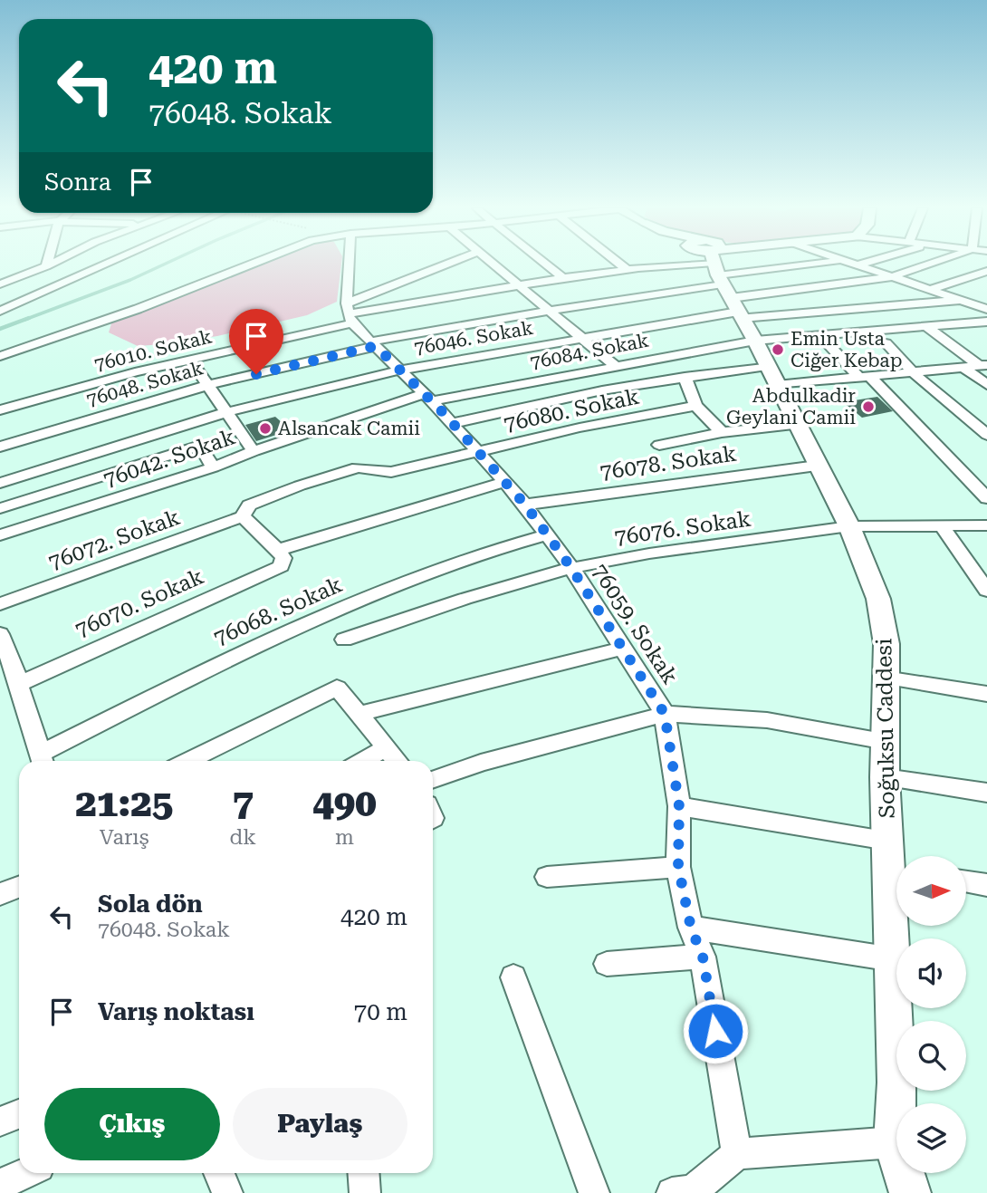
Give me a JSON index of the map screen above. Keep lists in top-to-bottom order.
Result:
{
  "streets": {
    "street": [
      "76046. Sokak",
      "76010. Sokak",
      "76084. Sokak",
      "76048. Sokak",
      "76080. Sokak",
      "76042. Sokak",
      "76078. Sokak",
      "76076. Sokak",
      "76072. Sokak",
      "76070. Sokak",
      "76068. Sokak",
      "76059. Sokak",
      "Soğuksu Caddesi"
    ]
  },
  "crossings": [
    ["76046. Sokak", "76059. Sokak"],
    ["76046. Sokak", "Soğuksu Caddesi"],
    ["76010. Sokak", "76059. Sokak"],
    ["76084. Sokak", "76042. Sokak"],
    ["76084. Sokak", "76059. Sokak"],
    ["76084. Sokak", "Soğuksu Caddesi"],
    ["76048. Sokak", "76059. Sokak"],
    ["76080. Sokak", "76072. Sokak"],
    ["76080. Sokak", "76059. Sokak"],
    ["76042. Sokak", "76059. Sokak"],
    ["76078. Sokak", "76059. Sokak"],
    ["76078. Sokak", "Soğuksu Caddesi"],
    ["76076. Sokak", "76059. Sokak"],
    ["76076. Sokak", "Soğuksu Caddesi"],
    ["76070. Sokak", "76059. Sokak"],
    ["76068. Sokak", "76059. Sokak"]
  ],
  "places": ["Emin Usta Ciğer Kebap", "Abdulkadir Geylani Camii", "Alsancak Camii"],
  "north": "right",
  "page": {
    "turn": ["420 m", "76048. Sokak"],
    "then": "Sonra",
    "eta": [
      "21:25",
      "Varış",
      "7",
      "dk",
      "490",
      "m"
    ],
    "list": [
      {
        "name": "Sola dön",
        "note": "76048. Sokak",
        "value": "420 m"
      },
      {
        "name": "Varış noktası",
        "value": "70 m"
      }
    ],
    "buttons": ["Çıkış", "Paylaş"]
  }
}
